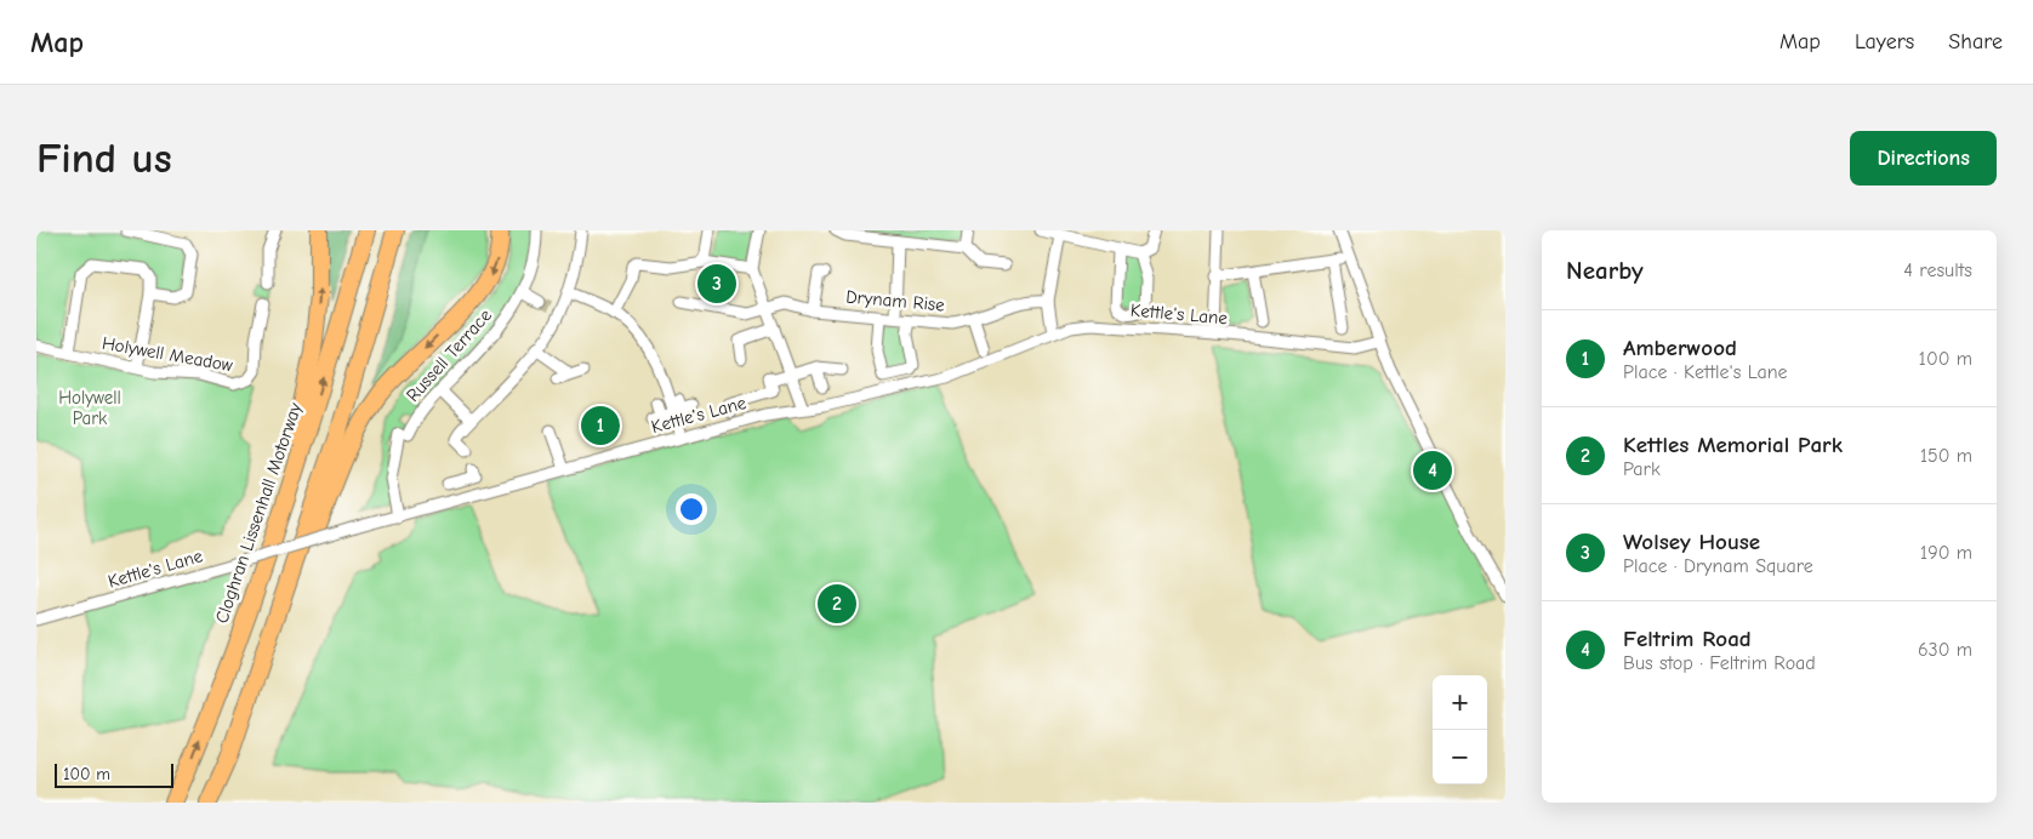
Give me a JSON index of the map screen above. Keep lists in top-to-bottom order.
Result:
{
  "streets": {
    "highway": ["Cloghran Lissenhall Motorway"],
    "street": [
      "Drynam Rise",
      "Kettle's Lane",
      "Holywell Meadow",
      "Russell Terrace"
    ]
  },
  "crossings": [
    ["Kettle's Lane", "Russell Terrace"]
  ],
  "parks": ["Holywell Park"],
  "scale_bar": "100 m",
  "page": {
    "header": "Map",
    "nav": ["Map", "Layers", "Share"],
    "buttons": "Directions",
    "title": "Find us",
    "heading": ["Nearby", "4 results"],
    "pins": [
      "3",
      "1",
      "4",
      "2"
    ],
    "list": [
      {
        "mark": "1",
        "name": "Amberwood",
        "note": "Place · Kettle's Lane",
        "value": "100 m"
      },
      {
        "mark": "2",
        "name": "Kettles Memorial Park",
        "note": "Park",
        "value": "150 m"
      },
      {
        "mark": "3",
        "name": "Wolsey House",
        "note": "Place · Drynam Square",
        "value": "190 m"
      },
      {
        "mark": "4",
        "name": "Feltrim Road",
        "note": "Bus stop · Feltrim Road",
        "value": "630 m"
      }
    ],
    "map_buttons": ["+", "−"],
    "scale": "100 m"
  }
}
